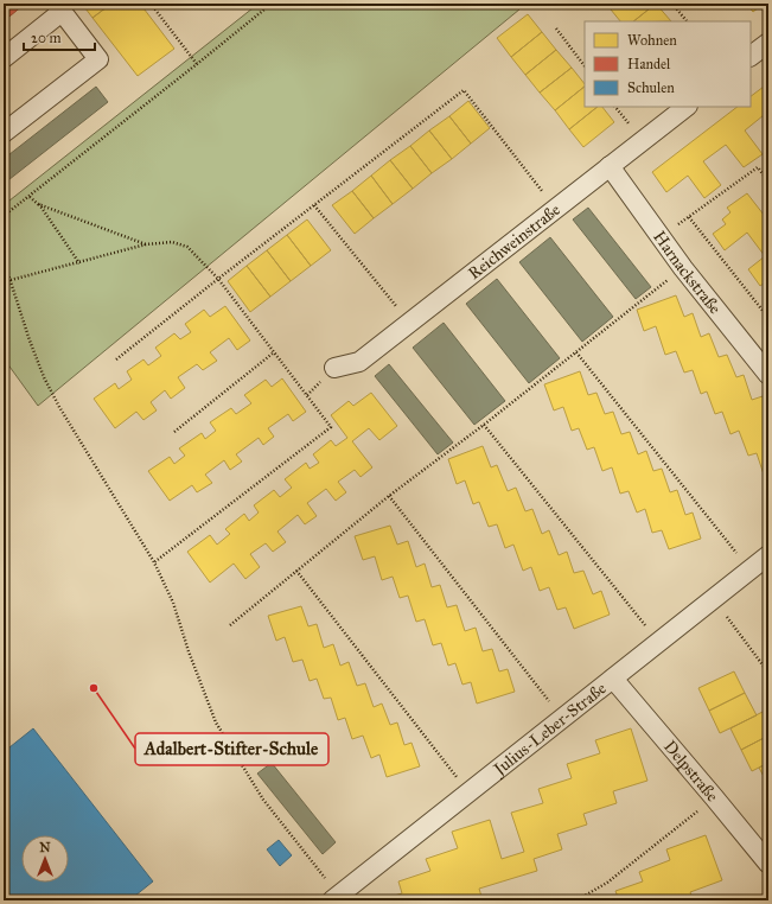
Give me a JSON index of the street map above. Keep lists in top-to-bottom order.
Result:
{
  "streets": {
    "street": [
      "Reichweinstraße",
      "Harnackstraße",
      "Julius-Leber-Straße",
      "Delpstraße"
    ]
  },
  "crossings": [
    ["Reichweinstraße", "Harnackstraße"],
    ["Julius-Leber-Straße", "Delpstraße"]
  ],
  "places": ["Adalbert-Stifter-Schule"],
  "legend": ["Wohnen", "Handel", "Schulen"],
  "scale_bar": "20 m",
  "north": "top"
}
